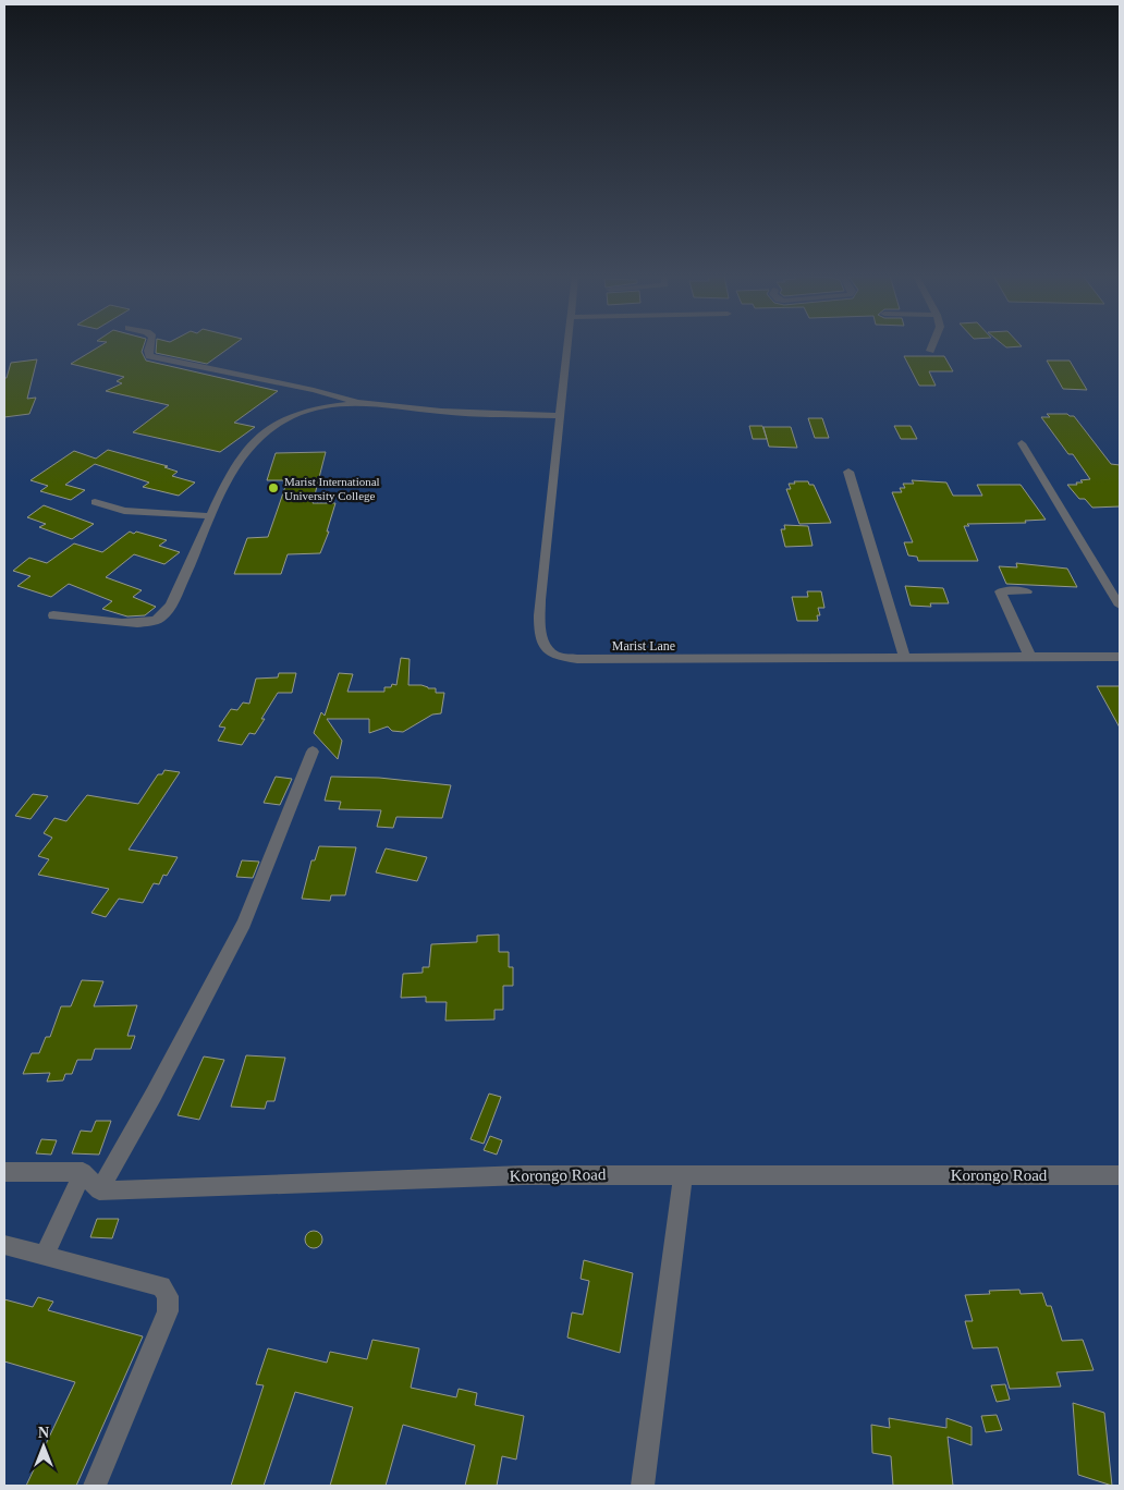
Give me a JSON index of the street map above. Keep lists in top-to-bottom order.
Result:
{
  "streets": {
    "street": ["Marist Lane", "Korongo Road"]
  },
  "places": ["Marist International University College"],
  "north": "top"
}
